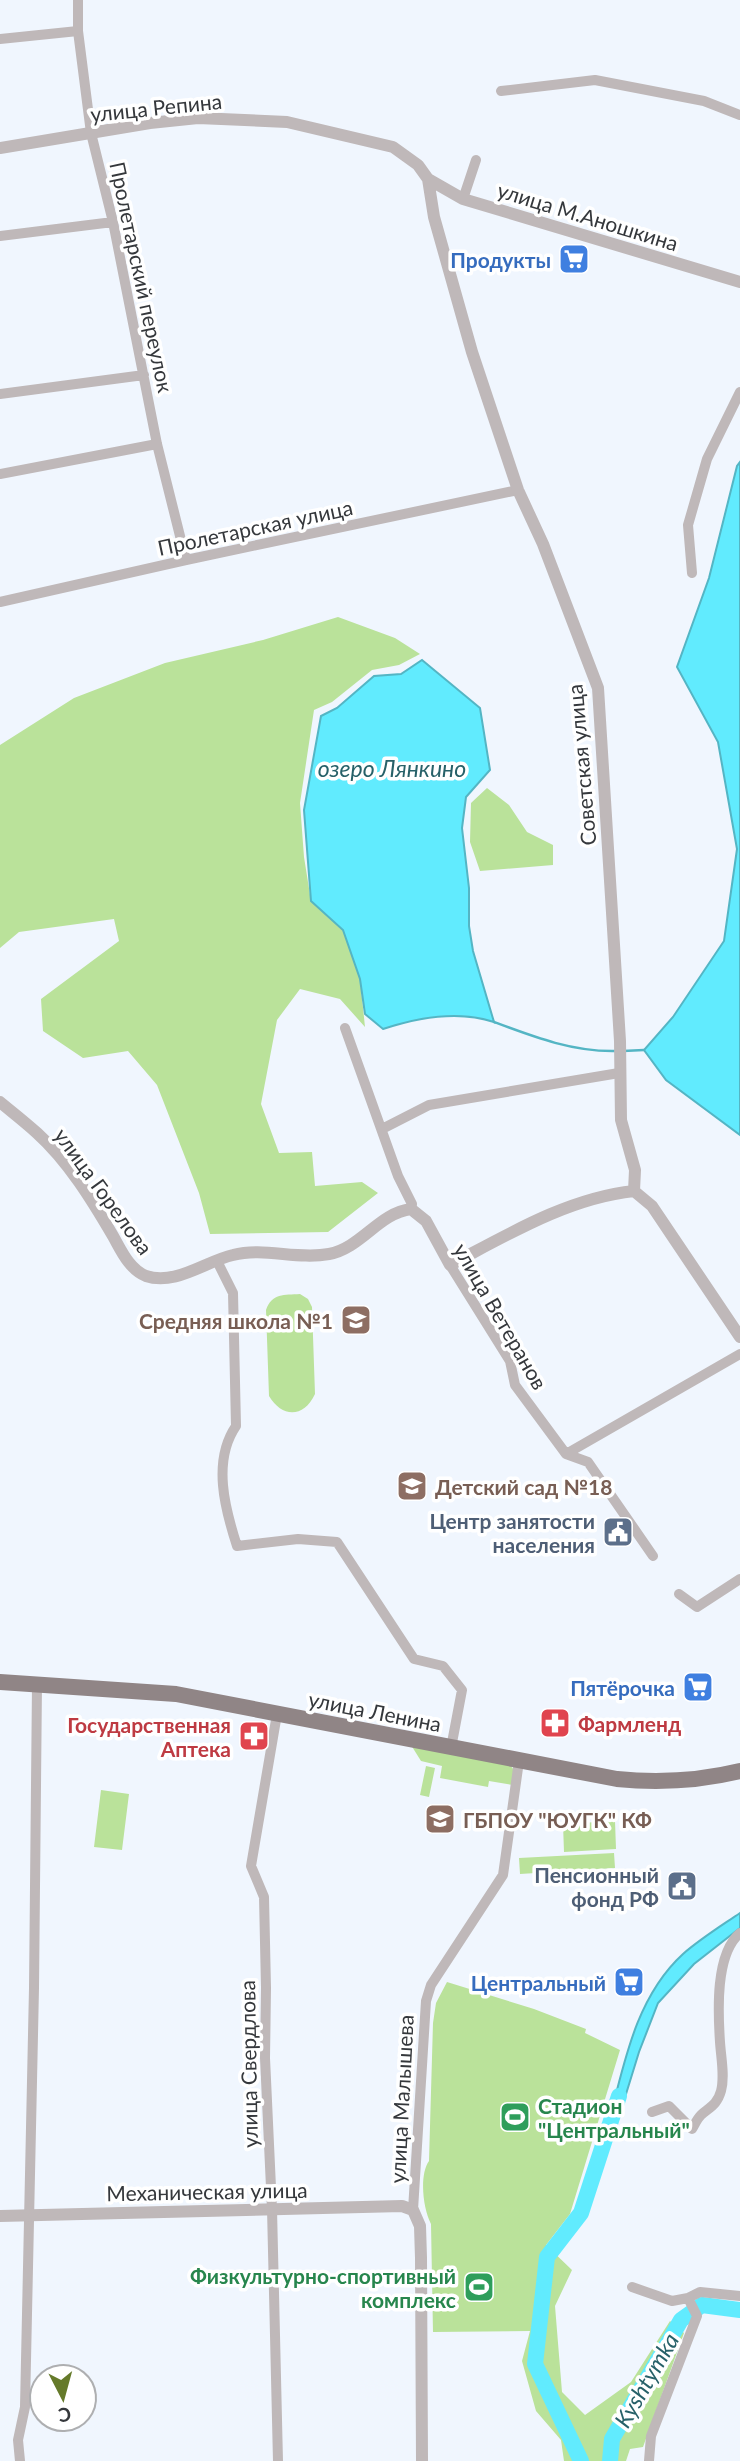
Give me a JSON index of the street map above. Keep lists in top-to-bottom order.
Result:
{
  "streets": {
    "main road": ["улица Ленина"],
    "street": [
      "улица Репина",
      "улица М.Аношкина",
      "Пролетарский переулок",
      "Пролетарская улица",
      "Советская улица",
      "улица Горелова",
      "улица Ветеранов",
      "улица Свердлова",
      "улица Малышева",
      "Механическая улица"
    ]
  },
  "crossings": [
    ["улица Репина", "улица М.Аношкина"],
    ["улица Репина", "Пролетарский переулок"],
    ["улица Репина", "Советская улица"],
    ["улица М.Аношкина", "Советская улица"],
    ["Пролетарский переулок", "Пролетарская улица"],
    ["Пролетарская улица", "Советская улица"],
    ["улица Ленина", "улица Свердлова"],
    ["улица Ленина", "улица Малышева"],
    ["улица Свердлова", "Механическая улица"],
    ["улица Малышева", "Механическая улица"]
  ],
  "water": ["озеро Лянкино", "Kyshtymka"],
  "places": {
    "supermarket": ["Продукты", "Пятёрочка", "Центральный"],
    "school or university": ["Средняя школа №1", "Детский сад №18", "ГБПОУ \"ЮУГК\" КФ"],
    "public building": ["Центр занятости населения", "Пенсионный фонд РФ"],
    "pharmacy": ["Фармленд", "Государственная Аптека"],
    "sports": ["Стадион \"Центральный\"", "Физкультурно-спортивный комплекс"]
  },
  "north": "bottom"
}
